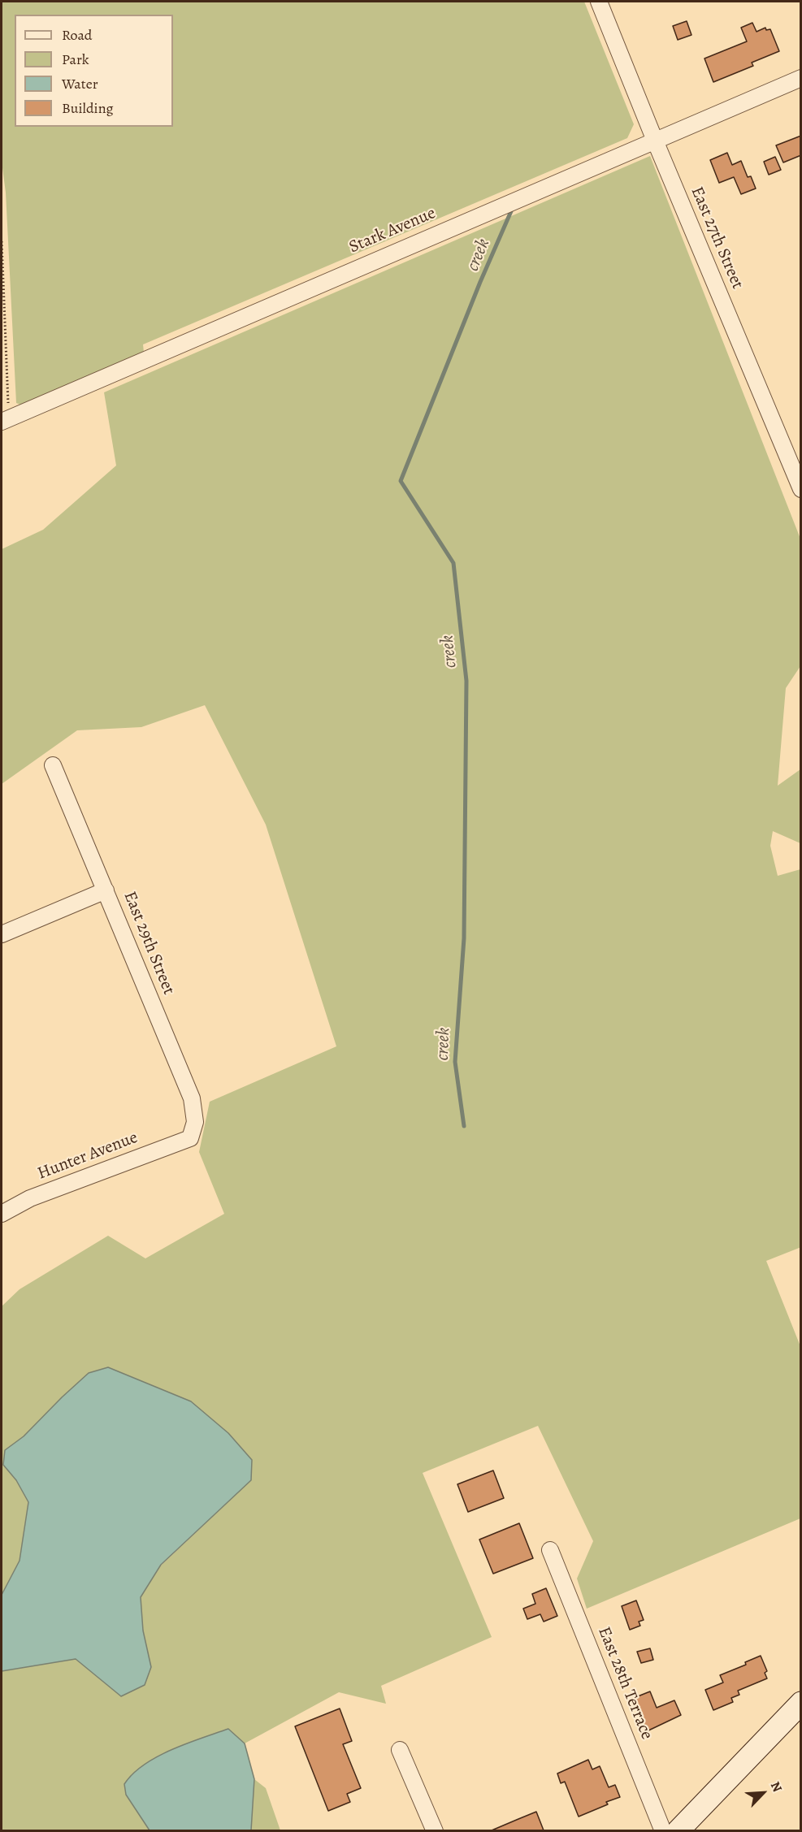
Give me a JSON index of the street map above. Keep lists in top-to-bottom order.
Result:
{
  "streets": {
    "street": [
      "Stark Avenue",
      "East 27th Street",
      "East 29th Street",
      "Hunter Avenue",
      "East 28th Terrace"
    ]
  },
  "crossings": [
    ["Stark Avenue", "East 27th Street"],
    ["East 29th Street", "Hunter Avenue"]
  ],
  "water": ["creek"],
  "legend": [
    "Road",
    "Park",
    "Water",
    "Building"
  ],
  "north": "top right"
}
